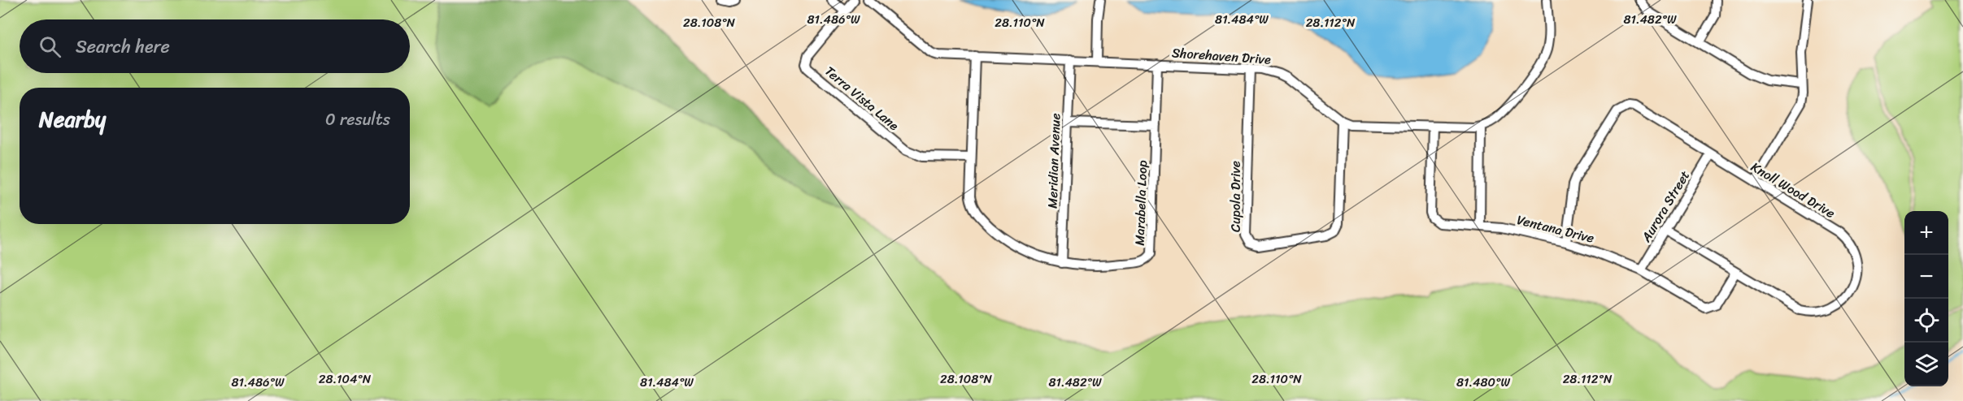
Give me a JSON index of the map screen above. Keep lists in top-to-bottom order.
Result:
{
  "streets": {
    "street": [
      "Shorehaven Drive",
      "Terra Vista Lane",
      "Meridian Avenue",
      "Knoll Wood Drive",
      "Cupola Drive",
      "Marabella Loop",
      "Aurora Street",
      "Ventana Drive"
    ]
  },
  "crossings": [
    ["Shorehaven Drive", "Meridian Avenue"],
    ["Shorehaven Drive", "Cupola Drive"],
    ["Shorehaven Drive", "Marabella Loop"],
    ["Shorehaven Drive", "Ventana Drive"],
    ["Terra Vista Lane", "Marabella Loop"],
    ["Meridian Avenue", "Marabella Loop"],
    ["Knoll Wood Drive", "Aurora Street"],
    ["Knoll Wood Drive", "Ventana Drive"],
    ["Aurora Street", "Ventana Drive"]
  ],
  "page": {
    "search": "Search here",
    "heading": ["Nearby", "0 results"],
    "map_buttons": ["+", "−"]
  },
  "coordinates": [
    "81.482°W",
    "81.486°W",
    "81.484°W",
    "28.112°N",
    "28.108°N",
    "28.110°N",
    "28.104°N",
    "81.480°W"
  ]
}
